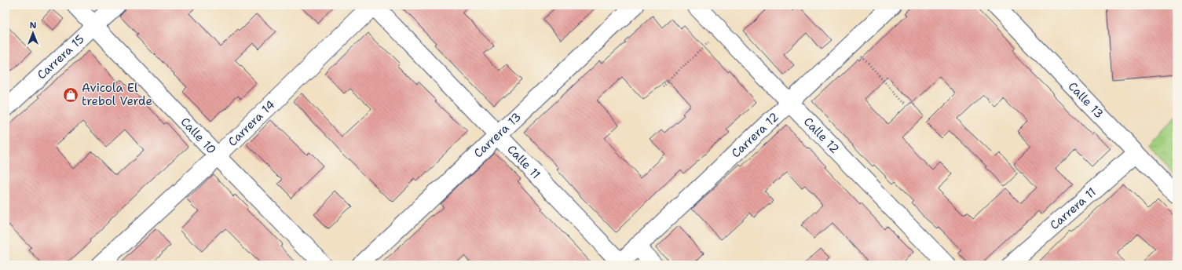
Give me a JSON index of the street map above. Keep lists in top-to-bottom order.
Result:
{
  "streets": {
    "street": [
      "Carrera 15",
      "Calle 13",
      "Carrera 14",
      "Carrera 13",
      "Carrera 12",
      "Calle 12",
      "Calle 10",
      "Calle 11",
      "Carrera 11"
    ]
  },
  "crossings": [
    ["Carrera 15", "Calle 10"],
    ["Calle 13", "Carrera 11"],
    ["Carrera 14", "Calle 10"],
    ["Carrera 14", "Calle 11"],
    ["Carrera 13", "Calle 11"],
    ["Carrera 12", "Calle 12"],
    ["Carrera 12", "Calle 11"]
  ],
  "places": {
    "shop": ["Avicola El trebol Verde"]
  },
  "north": "top"
}
